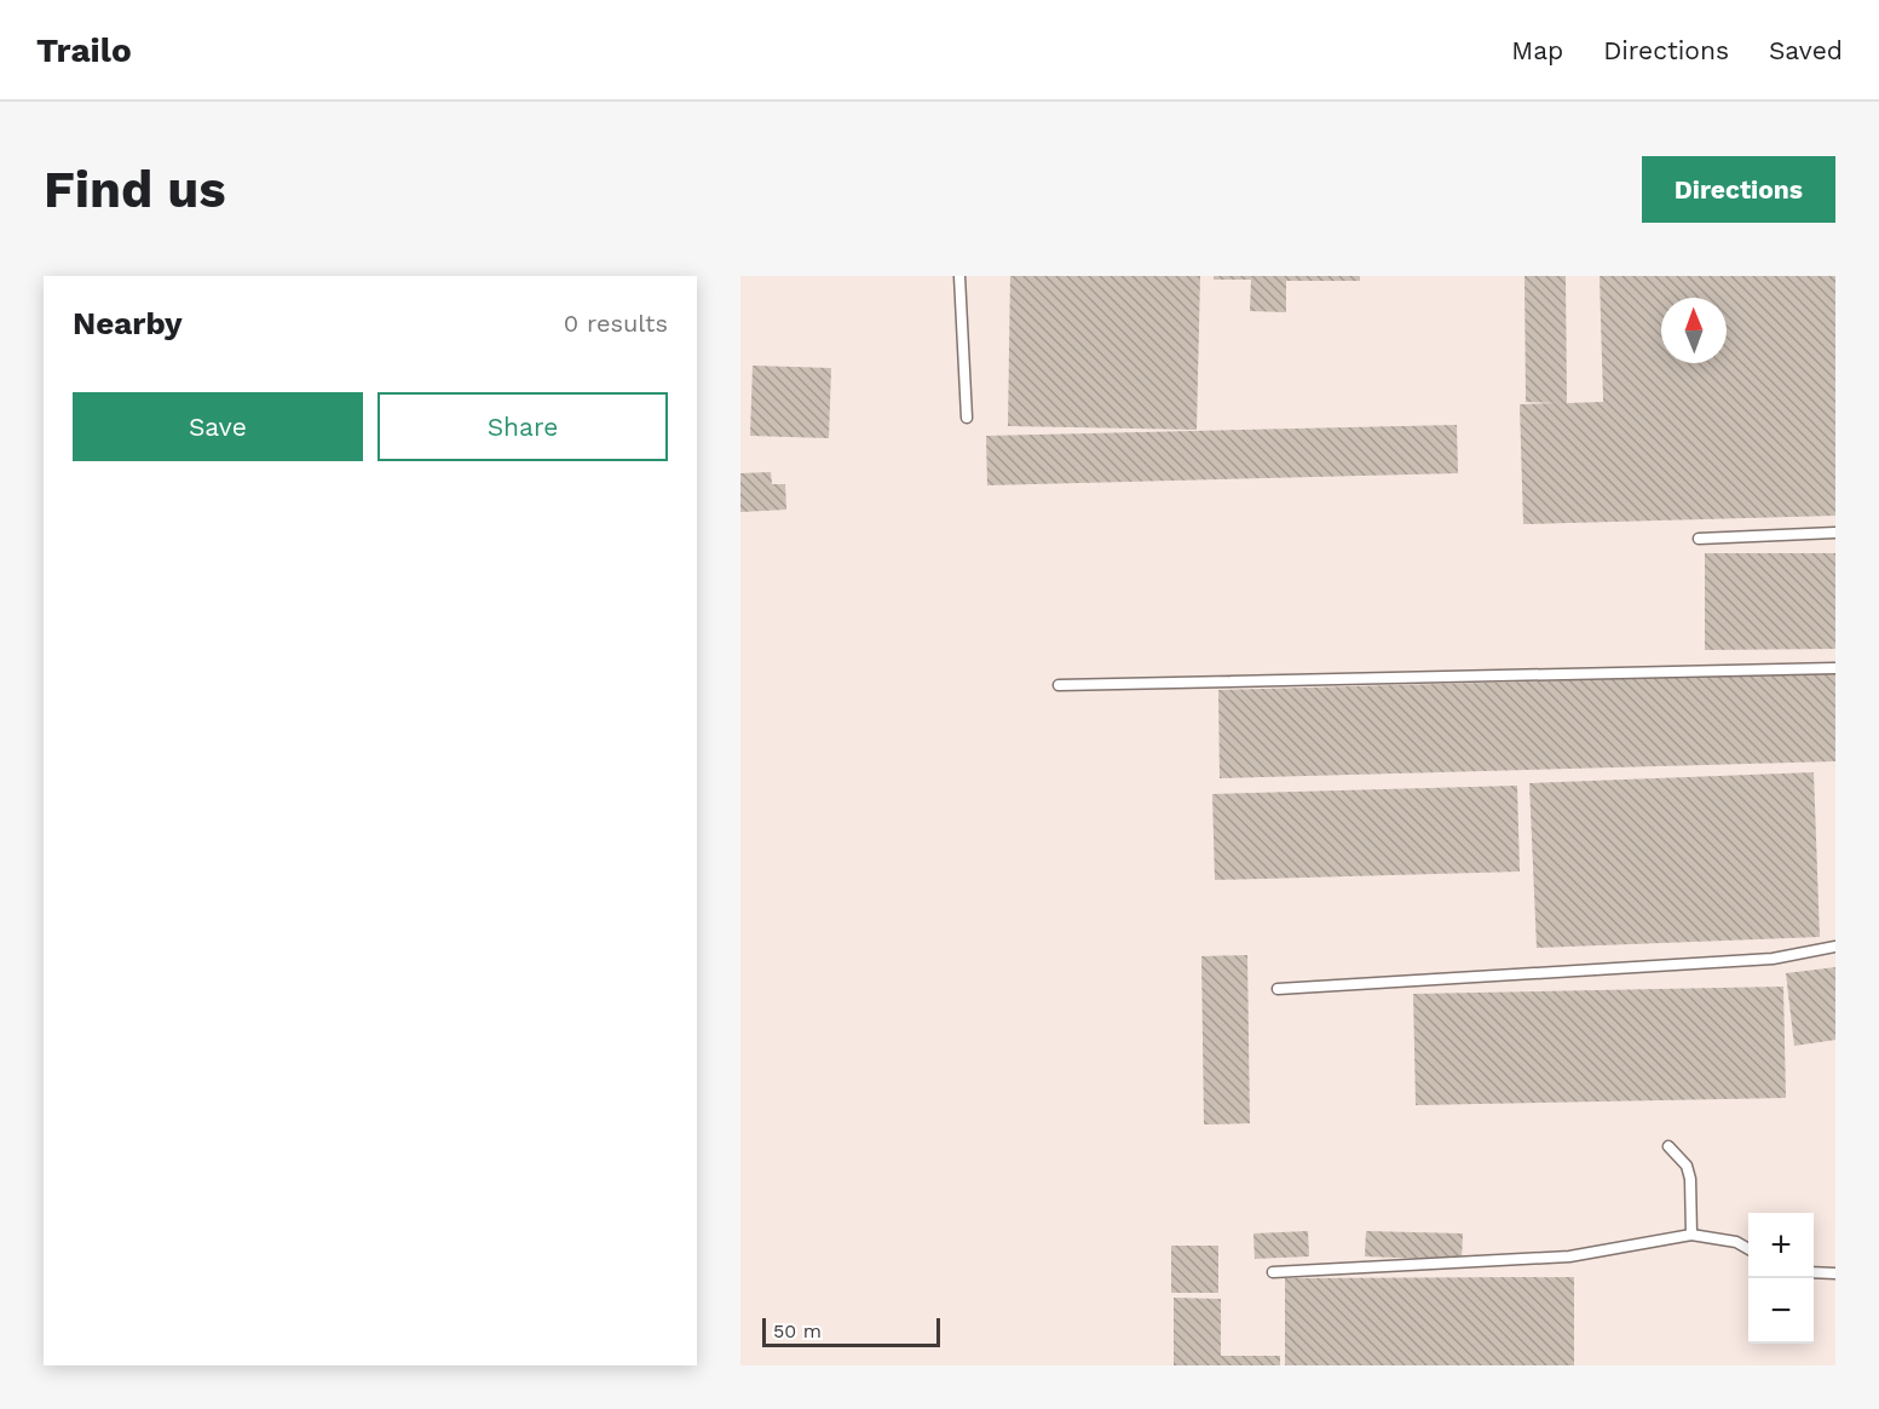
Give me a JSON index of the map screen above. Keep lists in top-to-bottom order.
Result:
{
  "scale_bar": "50 m",
  "north": "top",
  "page": {
    "header": "Trailo",
    "nav": ["Map", "Directions", "Saved"],
    "buttons": [
      "Directions",
      ["Save", "Share"]
    ],
    "title": "Find us",
    "heading": ["Nearby", "0 results"],
    "map_buttons": ["+", "−"],
    "scale": "50 m"
  }
}
